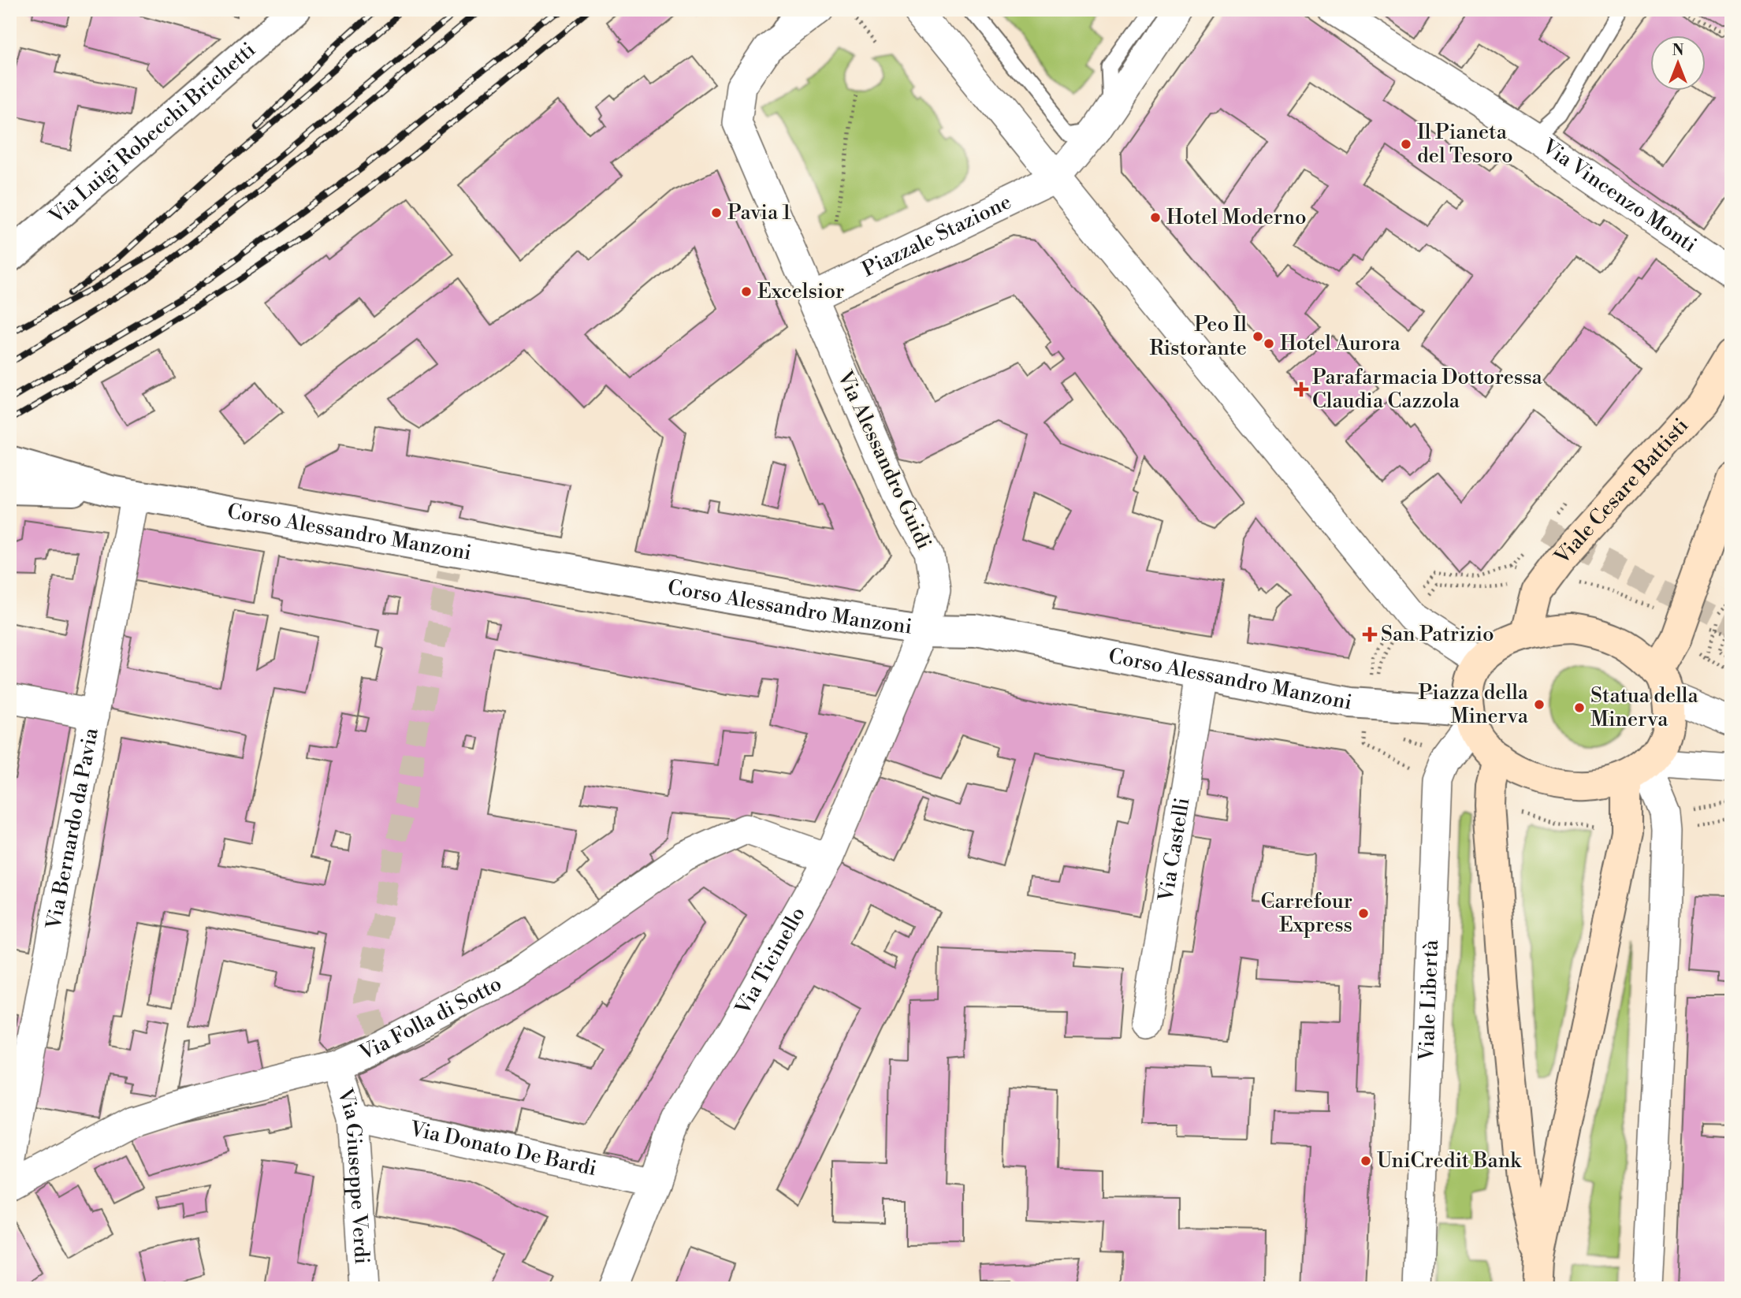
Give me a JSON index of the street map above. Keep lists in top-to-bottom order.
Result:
{
  "streets": {
    "main road": ["Viale Cesare Battisti"],
    "street": [
      "Via Luigi Robecchi Brichetti",
      "Via Vincenzo Monti",
      "Piazzale Stazione",
      "Via Alessandro Guidi",
      "Corso Alessandro Manzoni",
      "Via Bernardo da Pavia",
      "Via Castelli",
      "Via Ticinello",
      "Viale Libertà",
      "Via Folla di Sotto",
      "Via Donato De Bardi",
      "Via Giuseppe Verdi"
    ]
  },
  "crossings": [
    ["Piazzale Stazione", "Via Alessandro Guidi"],
    ["Via Alessandro Guidi", "Corso Alessandro Manzoni"],
    ["Via Alessandro Guidi", "Via Ticinello"],
    ["Viale Cesare Battisti", "Corso Alessandro Manzoni"],
    ["Viale Cesare Battisti", "Viale Libertà"],
    ["Corso Alessandro Manzoni", "Via Bernardo da Pavia"],
    ["Corso Alessandro Manzoni", "Via Castelli"],
    ["Corso Alessandro Manzoni", "Via Ticinello"],
    ["Corso Alessandro Manzoni", "Viale Libertà"],
    ["Via Ticinello", "Via Folla di Sotto"],
    ["Via Ticinello", "Via Donato De Bardi"],
    ["Via Folla di Sotto", "Via Giuseppe Verdi"],
    ["Via Donato De Bardi", "Via Giuseppe Verdi"]
  ],
  "places": {
    "other": [
      "Il Pianeta del Tesoro",
      "Pavia 1",
      "Hotel Moderno",
      "Excelsior",
      "Peo Il Ristorante",
      "Hotel Aurora",
      "Piazza della Minerva",
      "Statua della Minerva",
      "Carrefour Express",
      "UniCredit Bank"
    ],
    "health": ["Parafarmacia Dottoressa Claudia Cazzola", "San Patrizio"]
  },
  "north": "top"
}
